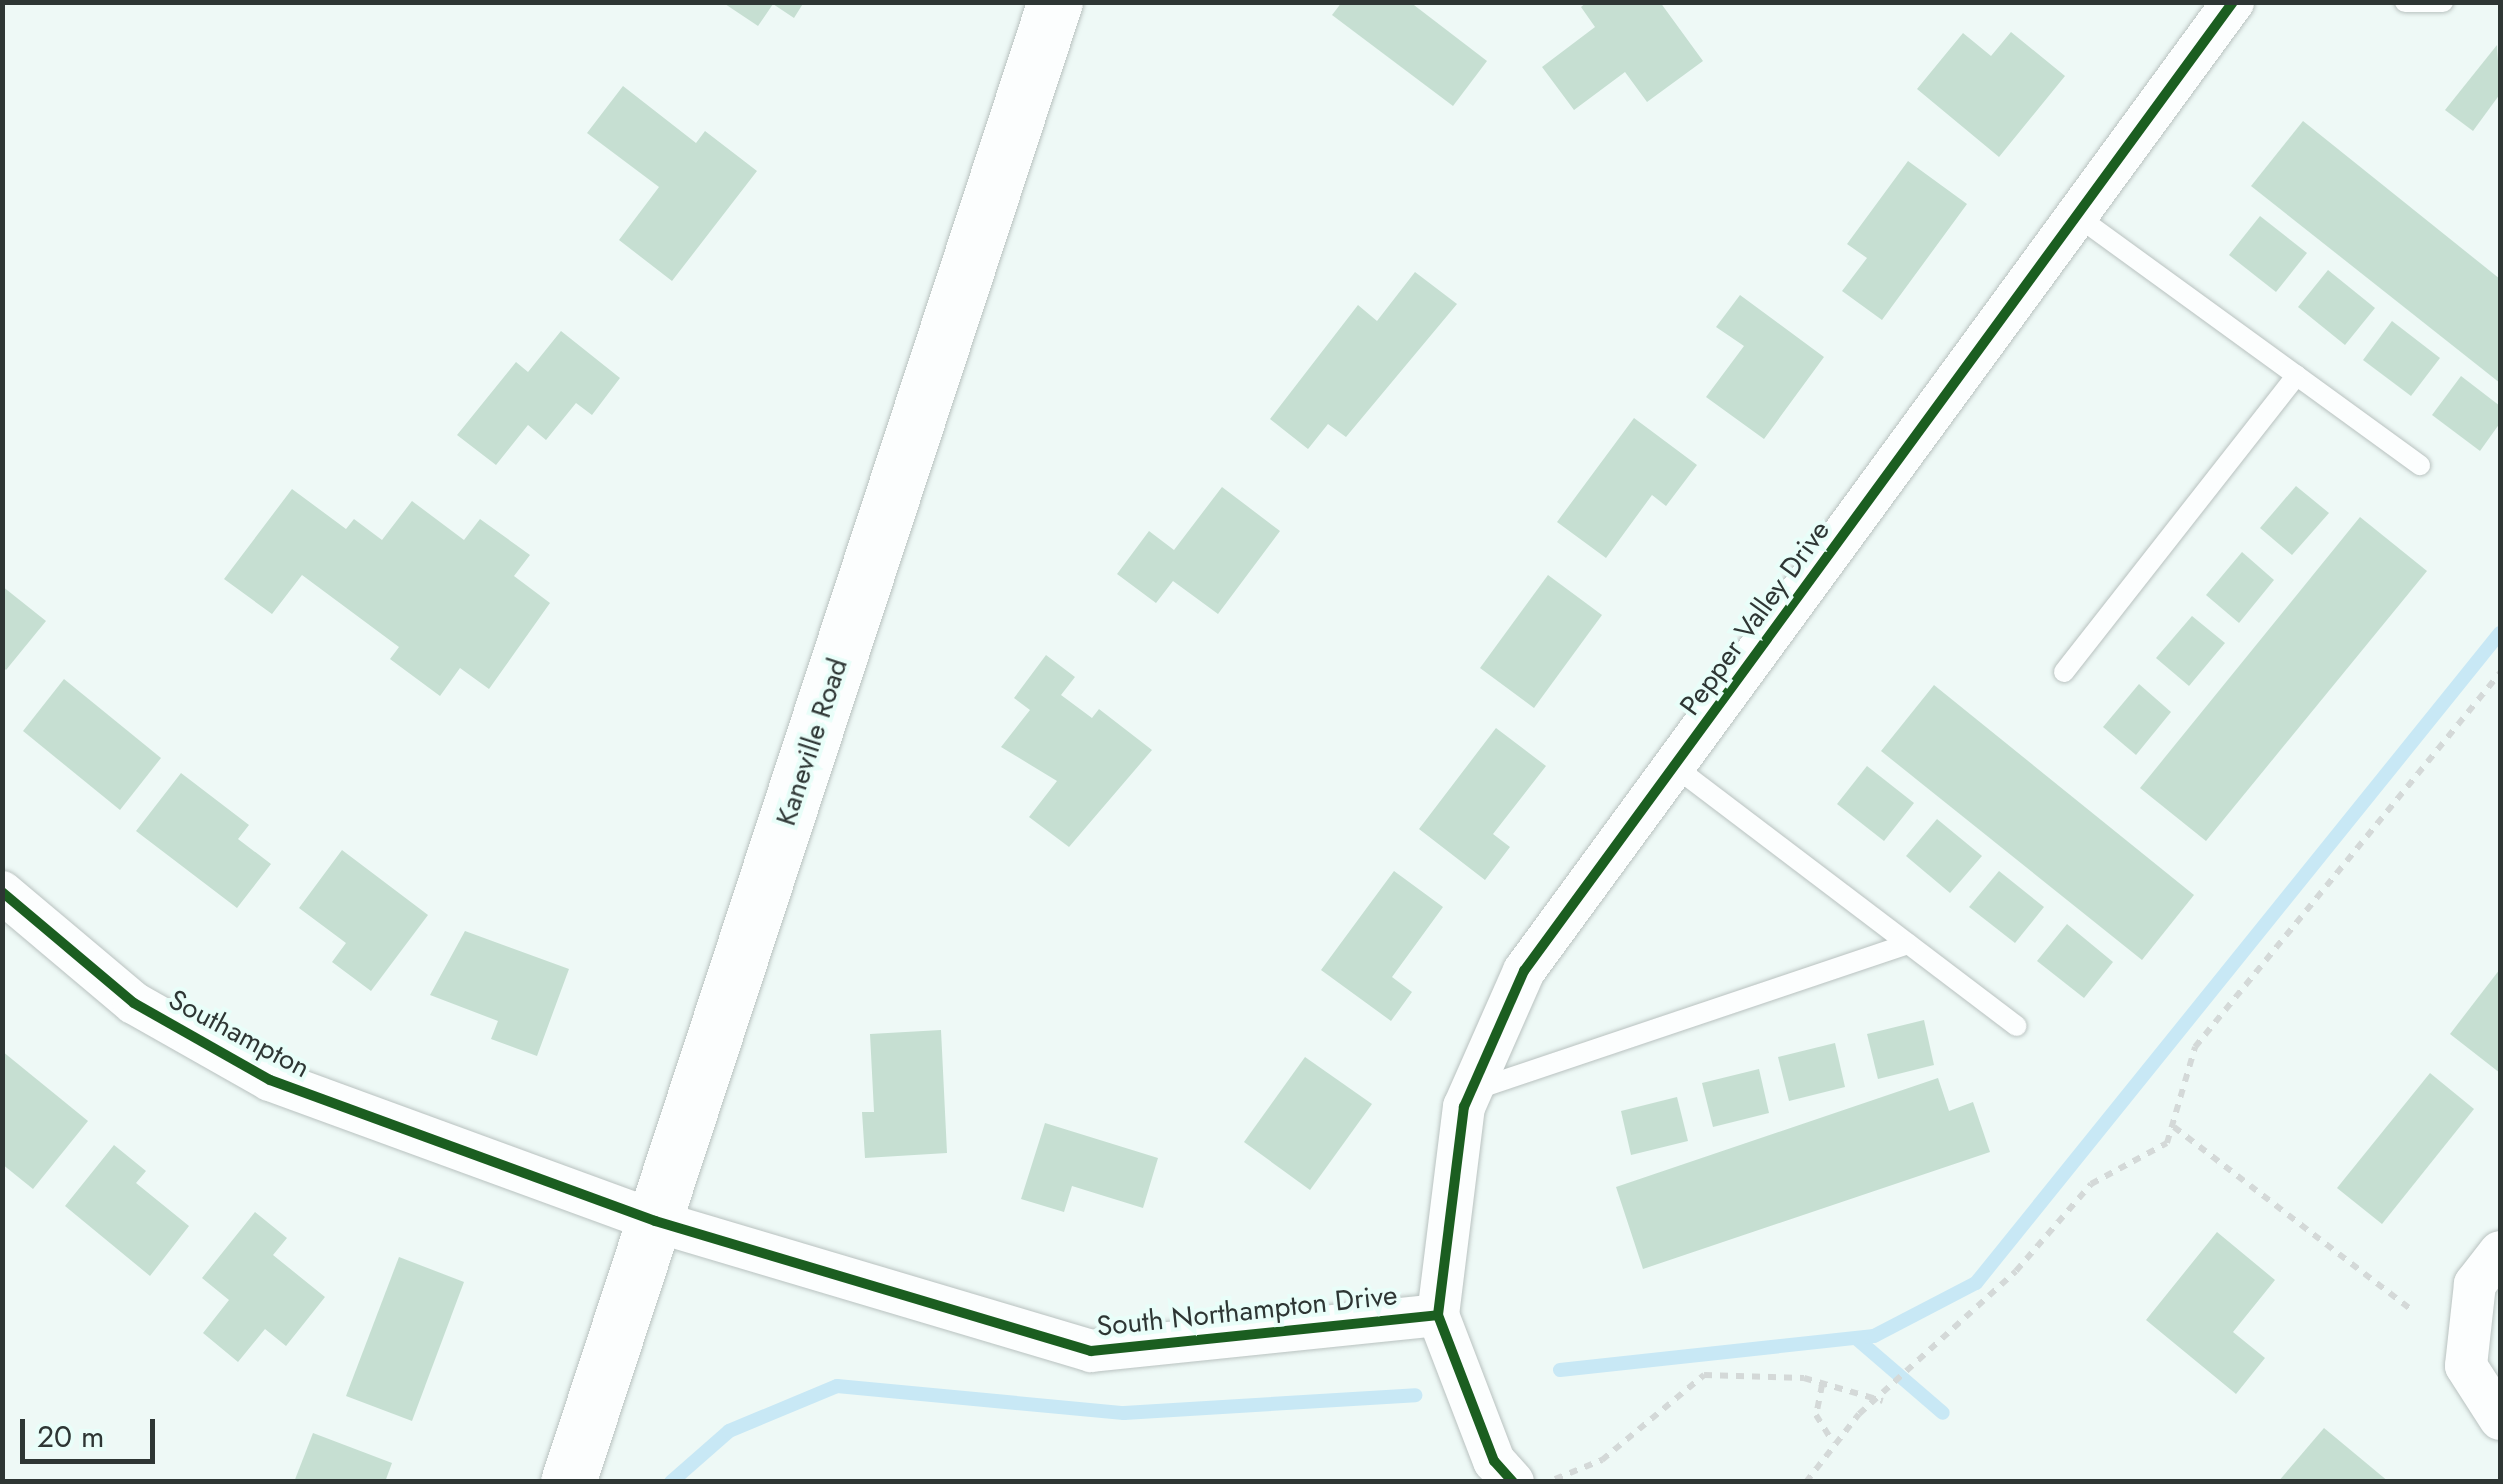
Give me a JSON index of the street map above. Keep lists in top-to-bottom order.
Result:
{
  "streets": {
    "main road": ["Kaneville Road"],
    "street": ["Pepper Valley Drive", "Southampton", "South Northampton Drive"]
  },
  "crossings": [
    ["Pepper Valley Drive", "South Northampton Drive"],
    ["Kaneville Road", "Southampton"],
    ["Kaneville Road", "South Northampton Drive"],
    ["Southampton", "South Northampton Drive"]
  ],
  "scale_bar": "20 m"
}
